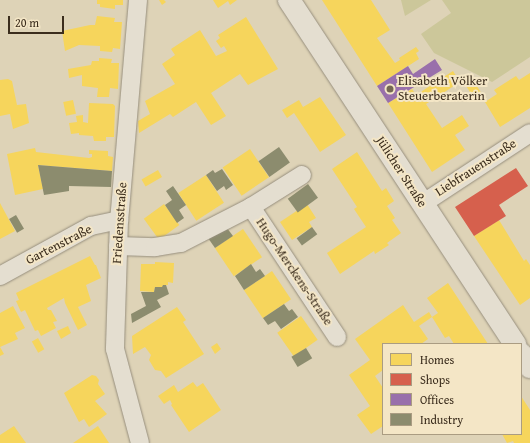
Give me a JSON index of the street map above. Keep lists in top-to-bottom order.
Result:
{
  "streets": {
    "street": [
      "Liebfrauenstraße",
      "Jülicher Straße",
      "Friedensstraße",
      "Gartenstraße",
      "Hugo-Merckens-Straße"
    ]
  },
  "crossings": [
    ["Liebfrauenstraße", "Jülicher Straße"],
    ["Friedensstraße", "Gartenstraße"],
    ["Friedensstraße", "Hugo-Merckens-Straße"]
  ],
  "places": ["Elisabeth Völker Steuerberaterin"],
  "legend": [
    "Homes",
    "Shops",
    "Offices",
    "Industry"
  ],
  "scale_bar": "20 m"
}
